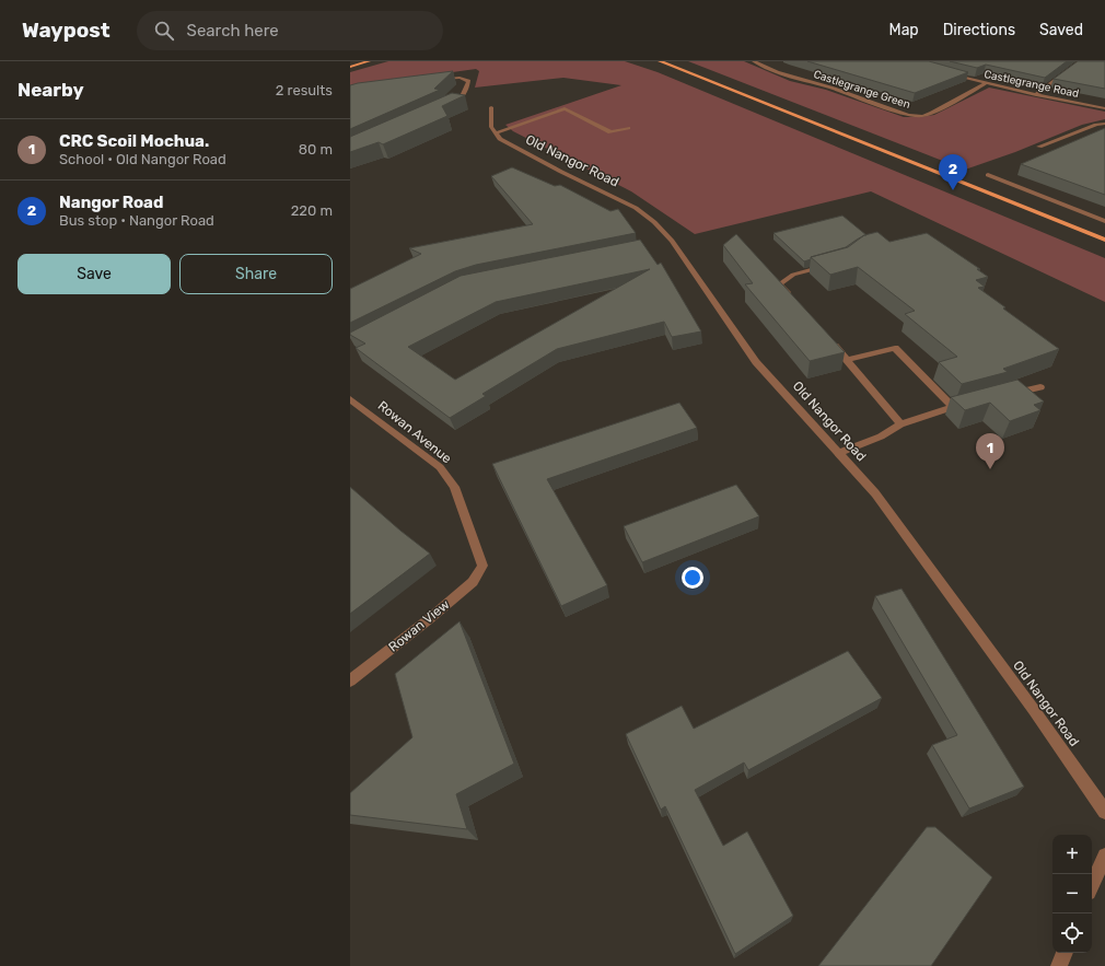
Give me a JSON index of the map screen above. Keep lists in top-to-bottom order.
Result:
{
  "streets": {
    "street": [
      "Castlegrange Road",
      "Castlegrange Green",
      "Old Nangor Road",
      "Rowan Avenue",
      "Rowan View"
    ]
  },
  "crossings": [
    ["Castlegrange Road", "Castlegrange Green"],
    ["Rowan Avenue", "Rowan View"]
  ],
  "page": {
    "header": "Waypost",
    "search": "Search here",
    "nav": ["Map", "Directions", "Saved"],
    "heading": ["Nearby", "2 results"],
    "list": [
      {
        "mark": "1",
        "name": "CRC Scoil Mochua.",
        "note": "School · Old Nangor Road",
        "value": "80 m"
      },
      {
        "mark": "2",
        "name": "Nangor Road",
        "note": "Bus stop · Nangor Road",
        "value": "220 m"
      }
    ],
    "pins": ["2", "1"],
    "buttons": ["Save", "Share"],
    "map_buttons": ["+", "−"]
  }
}
